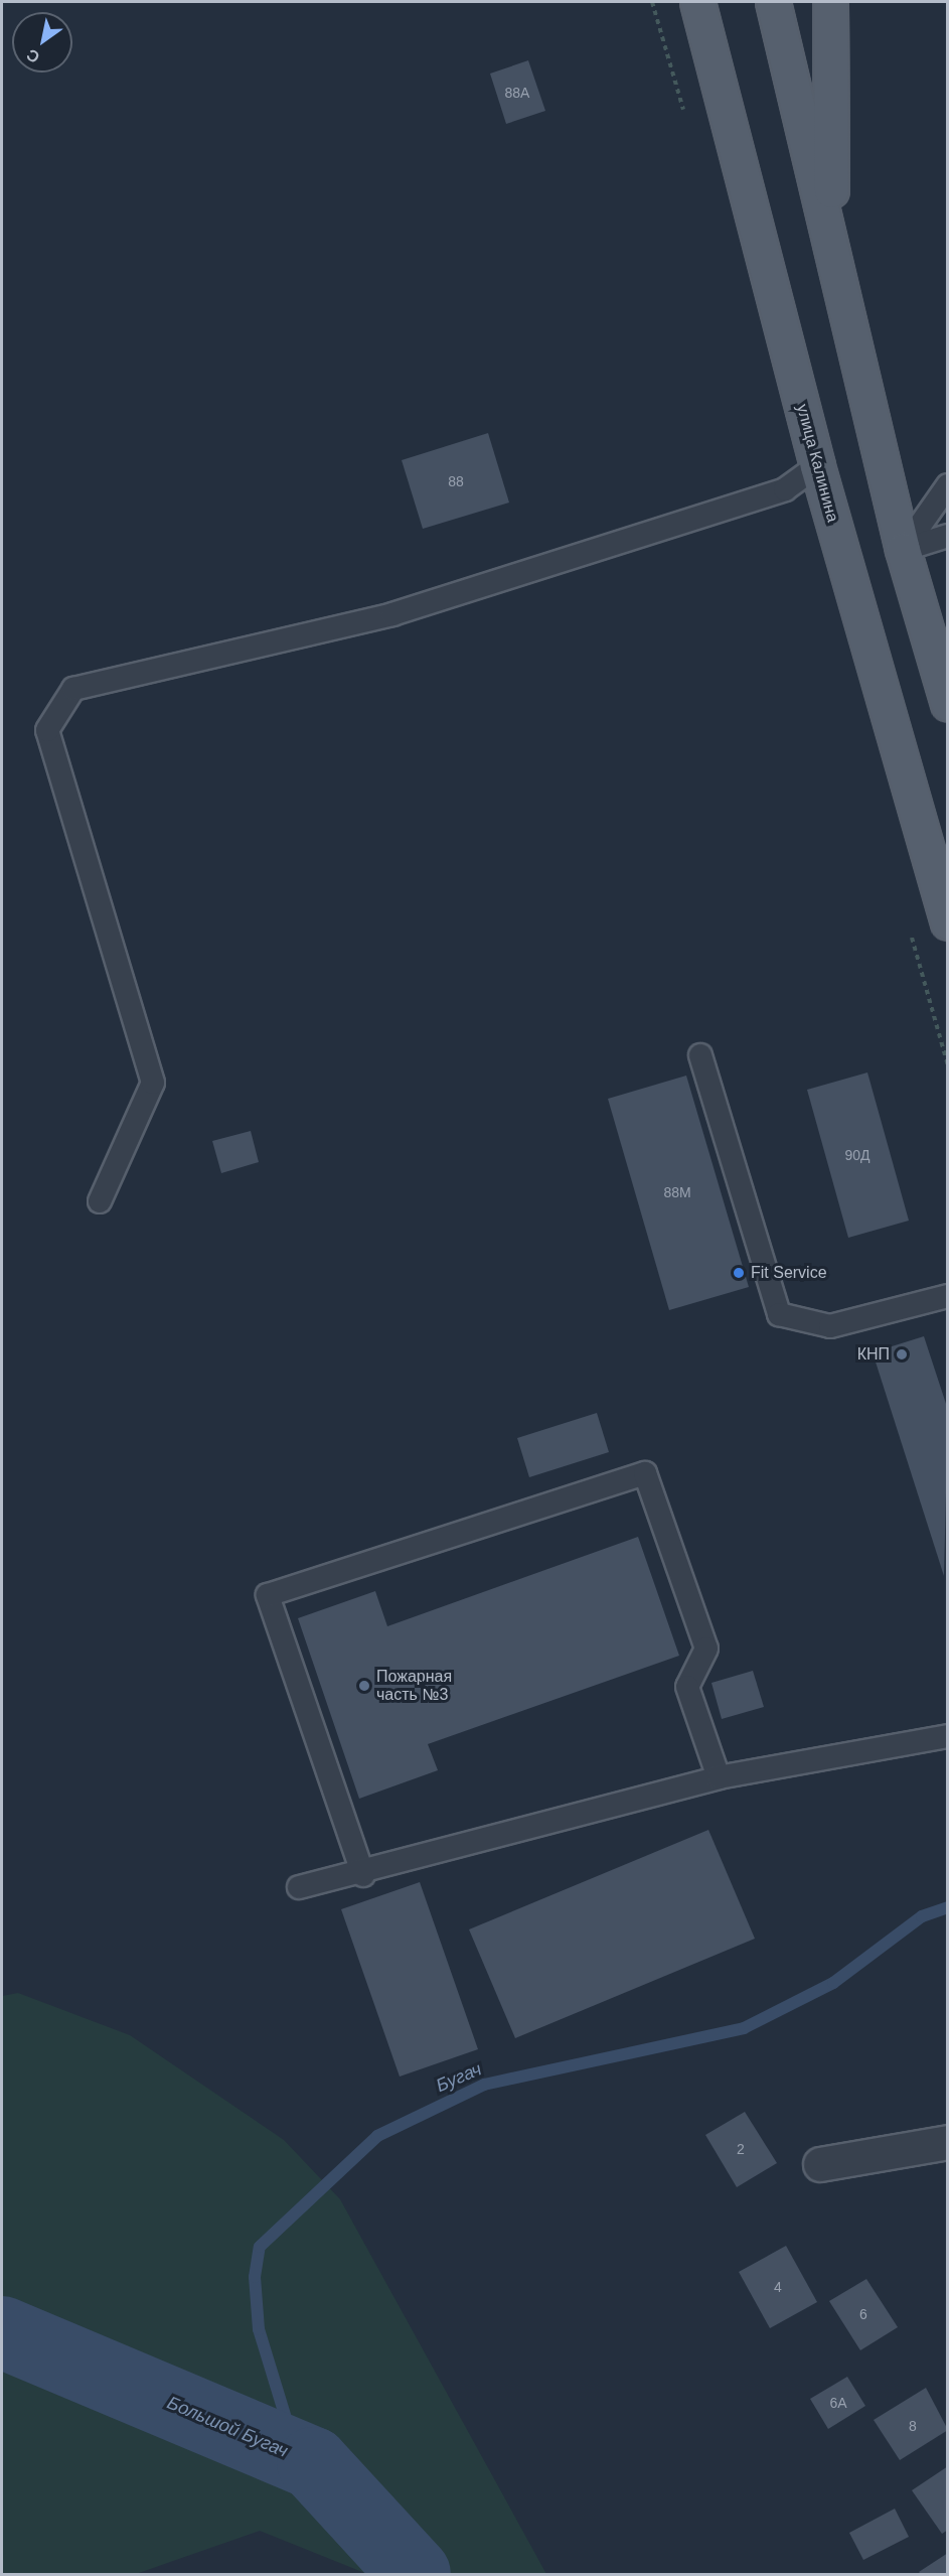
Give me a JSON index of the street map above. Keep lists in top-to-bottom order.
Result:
{
  "streets": {
    "main road": ["улица Калинина"]
  },
  "water": ["Бугач", "Большой Бугач"],
  "places": ["Fit Service", "КНП", "Пожарная часть №3"],
  "house_numbers": [
    "88А",
    "88",
    "90Д",
    "88М",
    "2",
    "4",
    "6",
    "6А",
    "8"
  ],
  "north": "bottom left"
}
